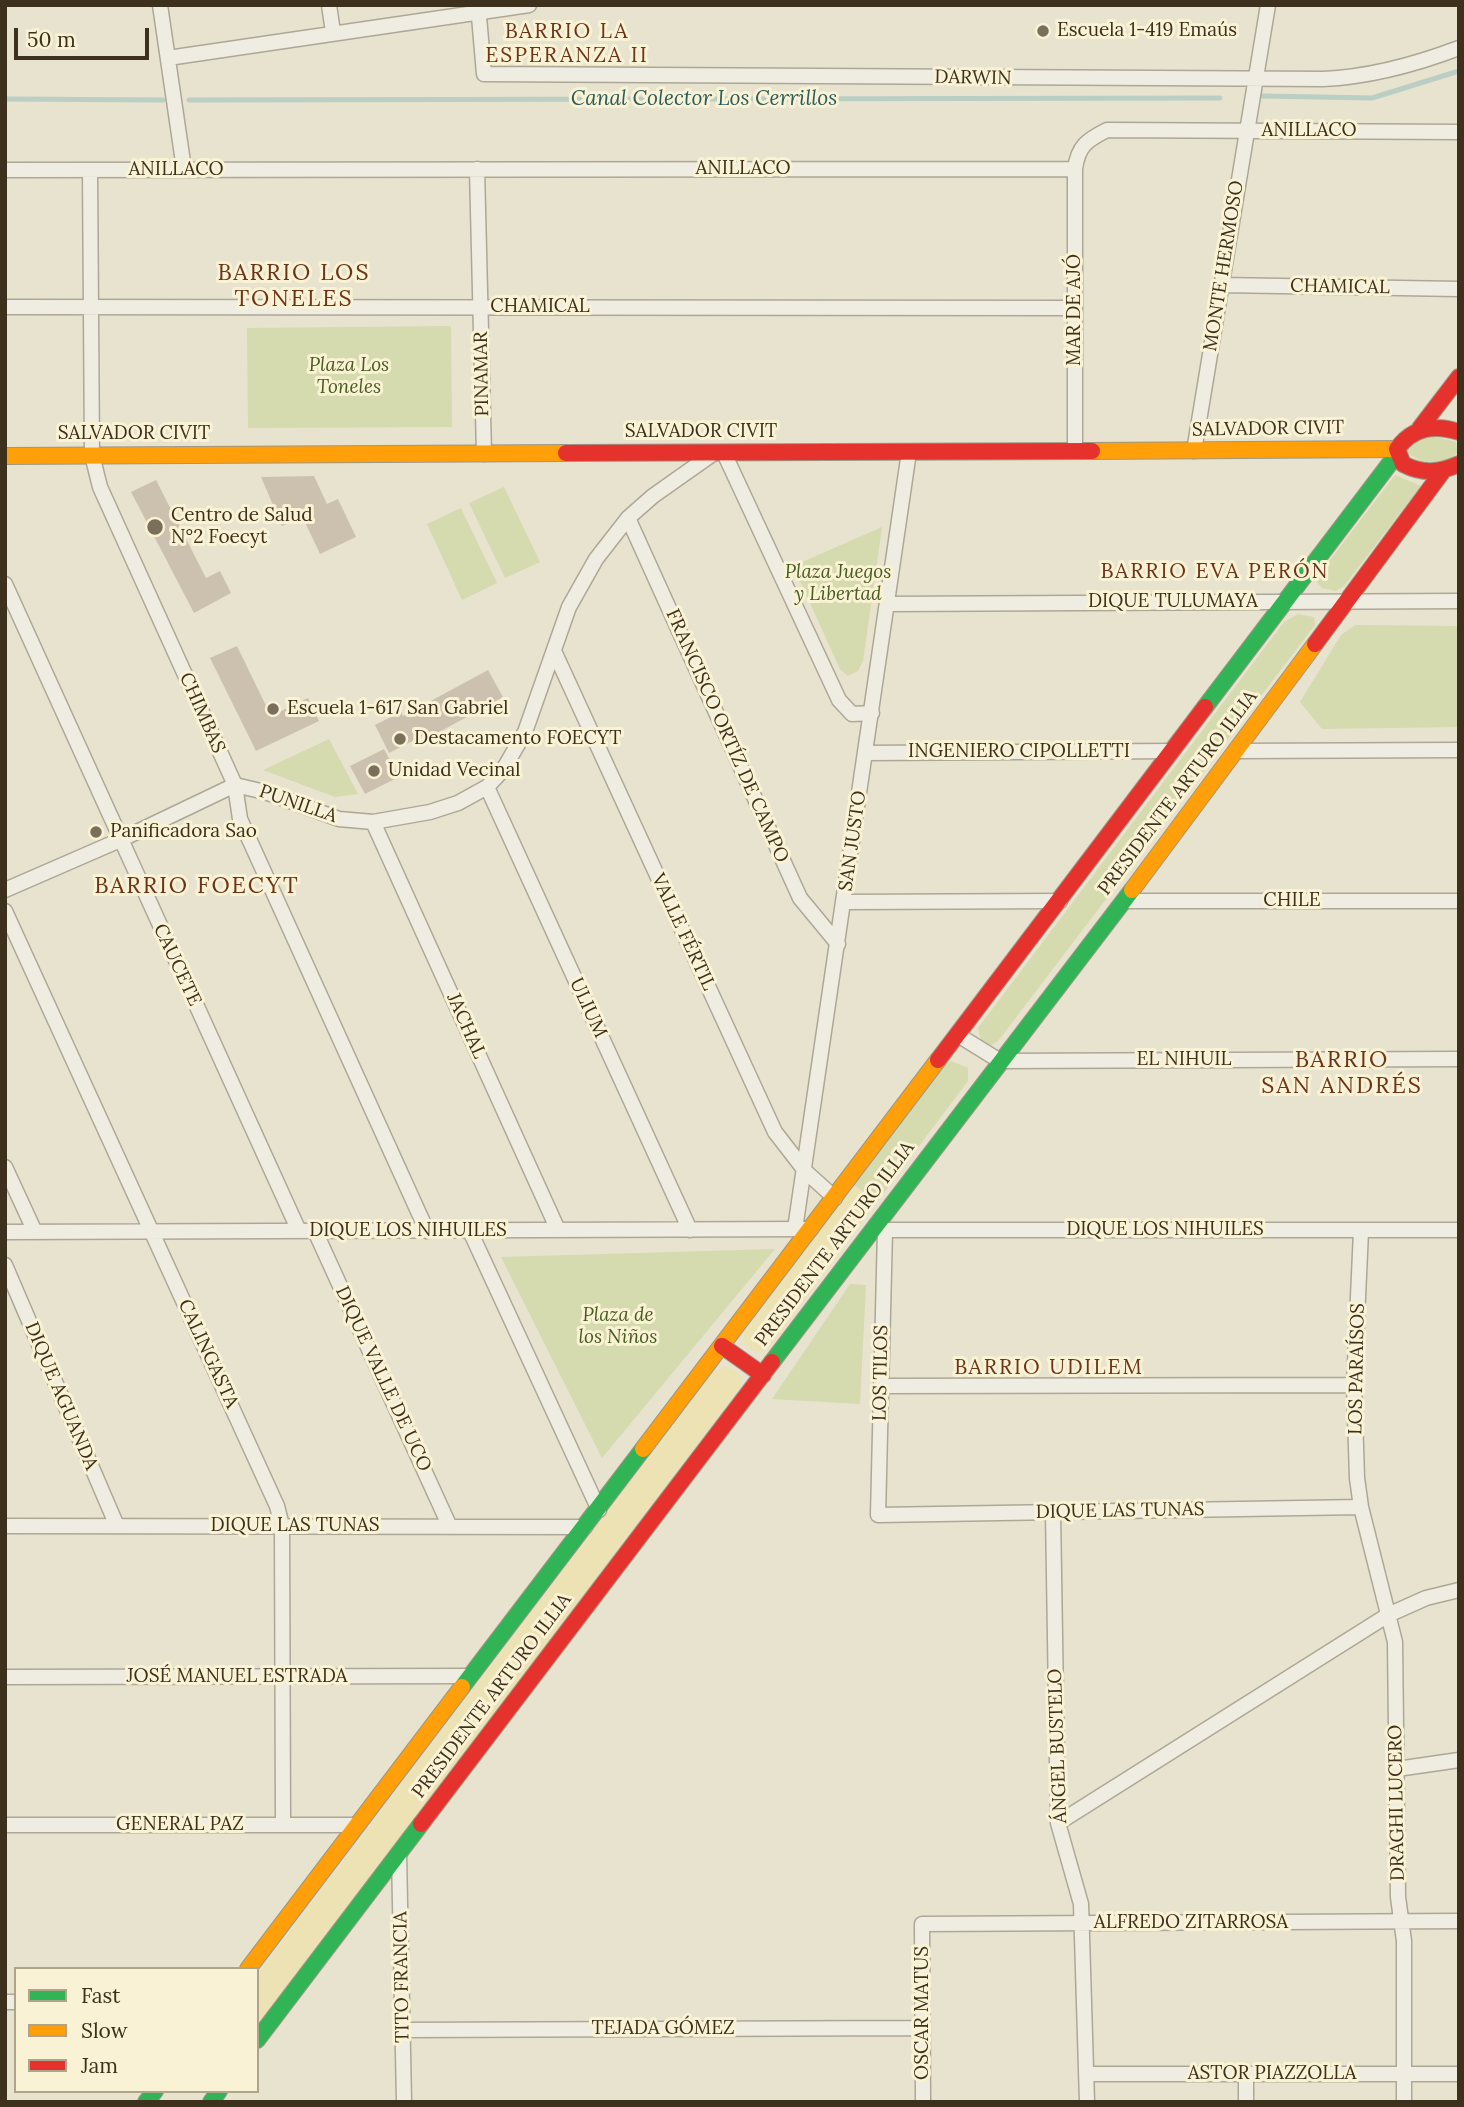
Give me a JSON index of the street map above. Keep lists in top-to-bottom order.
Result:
{
  "streets": {
    "street": [
      "DARWIN",
      "ANILLACO",
      "MONTE HERMOSO",
      "CHAMICAL",
      "MAR DE AJÓ",
      "PINAMAR",
      "SALVADOR CIVIT",
      "DIQUE TULUMAYA",
      "CHIMBAS",
      "FRANCISCO ORTÍZ DE CAMPO",
      "INGENIERO CIPOLLETTI",
      "PRESIDENTE ARTURO ILLIA",
      "PUNILLA",
      "SAN JUSTO",
      "CHILE",
      "VALLE FÉRTIL",
      "CAUCETE",
      "ULIUM",
      "JACHAL",
      "EL NIHUIL",
      "DIQUE LOS NIHUILES",
      "CALINGASTA",
      "LOS PARAÍSOS",
      "LOS TILOS",
      "DIQUE VALLE DE UCO",
      "DIQUE AGUANDA",
      "DIQUE LAS TUNAS",
      "JOSÉ MANUEL ESTRADA",
      "ÁNGEL BUSTELO",
      "DRAGHI LUCERO",
      "GENERAL PAZ",
      "ALFREDO ZITARROSA",
      "TITO FRANCIA",
      "OSCAR MATUS",
      "TEJADA GÓMEZ",
      "ASTOR PIAZZOLLA"
    ]
  },
  "crossings": [
    ["DARWIN", "MONTE HERMOSO"],
    ["ANILLACO", "MONTE HERMOSO"],
    ["ANILLACO", "MAR DE AJÓ"],
    ["ANILLACO", "PINAMAR"],
    ["ANILLACO", "CHIMBAS"],
    ["MONTE HERMOSO", "CHAMICAL"],
    ["MONTE HERMOSO", "SALVADOR CIVIT"],
    ["CHAMICAL", "MAR DE AJÓ"],
    ["CHAMICAL", "PINAMAR"],
    ["CHAMICAL", "CHIMBAS"],
    ["MAR DE AJÓ", "SALVADOR CIVIT"],
    ["PINAMAR", "SALVADOR CIVIT"],
    ["SALVADOR CIVIT", "CHIMBAS"],
    ["SALVADOR CIVIT", "PRESIDENTE ARTURO ILLIA"],
    ["SALVADOR CIVIT", "PUNILLA"],
    ["SALVADOR CIVIT", "SAN JUSTO"],
    ["DIQUE TULUMAYA", "PRESIDENTE ARTURO ILLIA"],
    ["DIQUE TULUMAYA", "SAN JUSTO"],
    ["CHIMBAS", "PUNILLA"],
    ["CHIMBAS", "DIQUE LOS NIHUILES"],
    ["FRANCISCO ORTÍZ DE CAMPO", "PUNILLA"],
    ["FRANCISCO ORTÍZ DE CAMPO", "SAN JUSTO"],
    ["INGENIERO CIPOLLETTI", "PRESIDENTE ARTURO ILLIA"],
    ["INGENIERO CIPOLLETTI", "SAN JUSTO"],
    ["PRESIDENTE ARTURO ILLIA", "SAN JUSTO"],
    ["PRESIDENTE ARTURO ILLIA", "CHILE"],
    ["PRESIDENTE ARTURO ILLIA", "VALLE FÉRTIL"],
    ["PRESIDENTE ARTURO ILLIA", "EL NIHUIL"],
    ["PRESIDENTE ARTURO ILLIA", "DIQUE LOS NIHUILES"],
    ["PRESIDENTE ARTURO ILLIA", "LOS TILOS"],
    ["PRESIDENTE ARTURO ILLIA", "DIQUE LAS TUNAS"],
    ["PRESIDENTE ARTURO ILLIA", "JOSÉ MANUEL ESTRADA"],
    ["PRESIDENTE ARTURO ILLIA", "GENERAL PAZ"],
    ["PRESIDENTE ARTURO ILLIA", "TITO FRANCIA"],
    ["PUNILLA", "VALLE FÉRTIL"],
    ["PUNILLA", "CAUCETE"],
    ["PUNILLA", "ULIUM"],
    ["PUNILLA", "JACHAL"],
    ["SAN JUSTO", "VALLE FÉRTIL"],
    ["SAN JUSTO", "DIQUE LOS NIHUILES"],
    ["CAUCETE", "DIQUE LOS NIHUILES"],
    ["ULIUM", "DIQUE LOS NIHUILES"],
    ["JACHAL", "DIQUE LOS NIHUILES"],
    ["DIQUE LOS NIHUILES", "CALINGASTA"],
    ["DIQUE LOS NIHUILES", "LOS PARAÍSOS"],
    ["DIQUE LOS NIHUILES", "LOS TILOS"],
    ["DIQUE LOS NIHUILES", "DIQUE VALLE DE UCO"],
    ["CALINGASTA", "DIQUE LAS TUNAS"],
    ["CALINGASTA", "JOSÉ MANUEL ESTRADA"],
    ["CALINGASTA", "GENERAL PAZ"],
    ["LOS PARAÍSOS", "DIQUE LAS TUNAS"],
    ["LOS PARAÍSOS", "DRAGHI LUCERO"],
    ["LOS TILOS", "DIQUE LAS TUNAS"],
    ["DIQUE VALLE DE UCO", "DIQUE LAS TUNAS"],
    ["DIQUE AGUANDA", "DIQUE LAS TUNAS"],
    ["DIQUE LAS TUNAS", "ÁNGEL BUSTELO"],
    ["DIQUE LAS TUNAS", "DRAGHI LUCERO"],
    ["ÁNGEL BUSTELO", "ALFREDO ZITARROSA"],
    ["ÁNGEL BUSTELO", "ASTOR PIAZZOLLA"],
    ["DRAGHI LUCERO", "ALFREDO ZITARROSA"],
    ["DRAGHI LUCERO", "ASTOR PIAZZOLLA"],
    ["ALFREDO ZITARROSA", "OSCAR MATUS"],
    ["TITO FRANCIA", "TEJADA GÓMEZ"],
    ["OSCAR MATUS", "TEJADA GÓMEZ"]
  ],
  "districts": [
    "BARRIO LA ESPERANZA II",
    "BARRIO LOS TONELES",
    "BARRIO EVA PERÓN",
    "BARRIO FOECYT",
    "BARRIO SAN ANDRÉS",
    "BARRIO UDILEM"
  ],
  "water": ["Canal Colector Los Cerrillos"],
  "parks": ["Plaza Los Toneles", "Plaza Juegos y Libertad", "Plaza de los Niños"],
  "places": [
    "Escuela 1-419 Emaús",
    "Centro de Salud N°2 Foecyt",
    "Escuela 1-617 San Gabriel",
    "Destacamento FOECYT",
    "Unidad Vecinal",
    "Panificadora Sao"
  ],
  "legend": ["Fast", "Slow", "Jam"],
  "scale_bar": "50 m"
}
